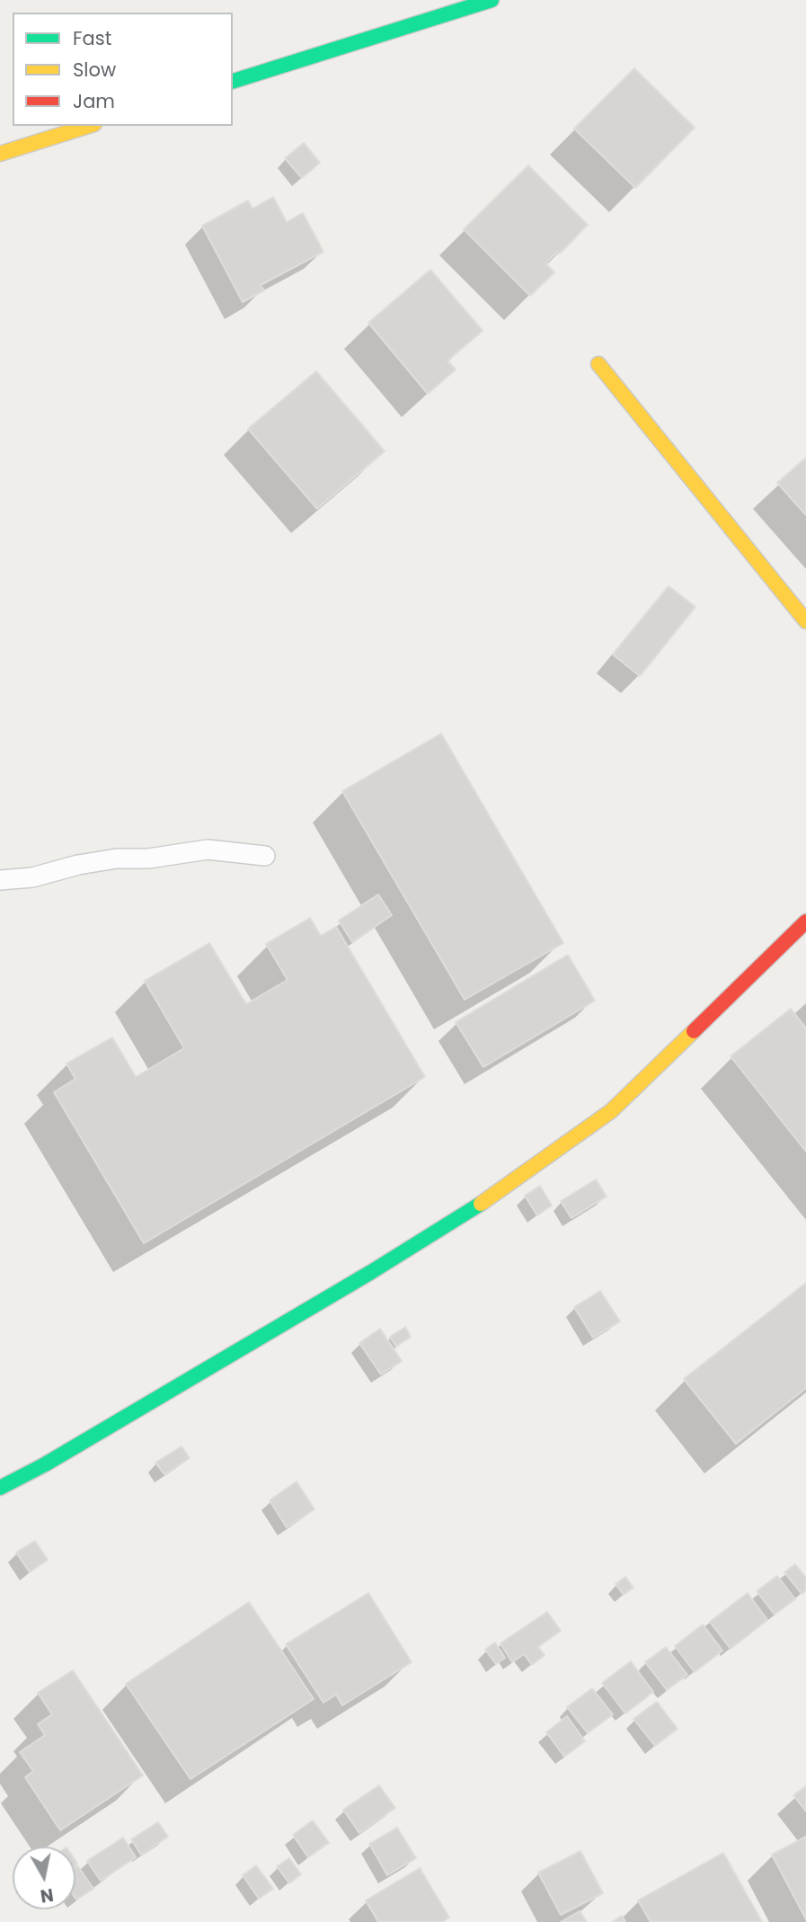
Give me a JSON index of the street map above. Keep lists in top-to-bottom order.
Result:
{
  "legend": ["Fast", "Slow", "Jam"],
  "north": "bottom"
}
